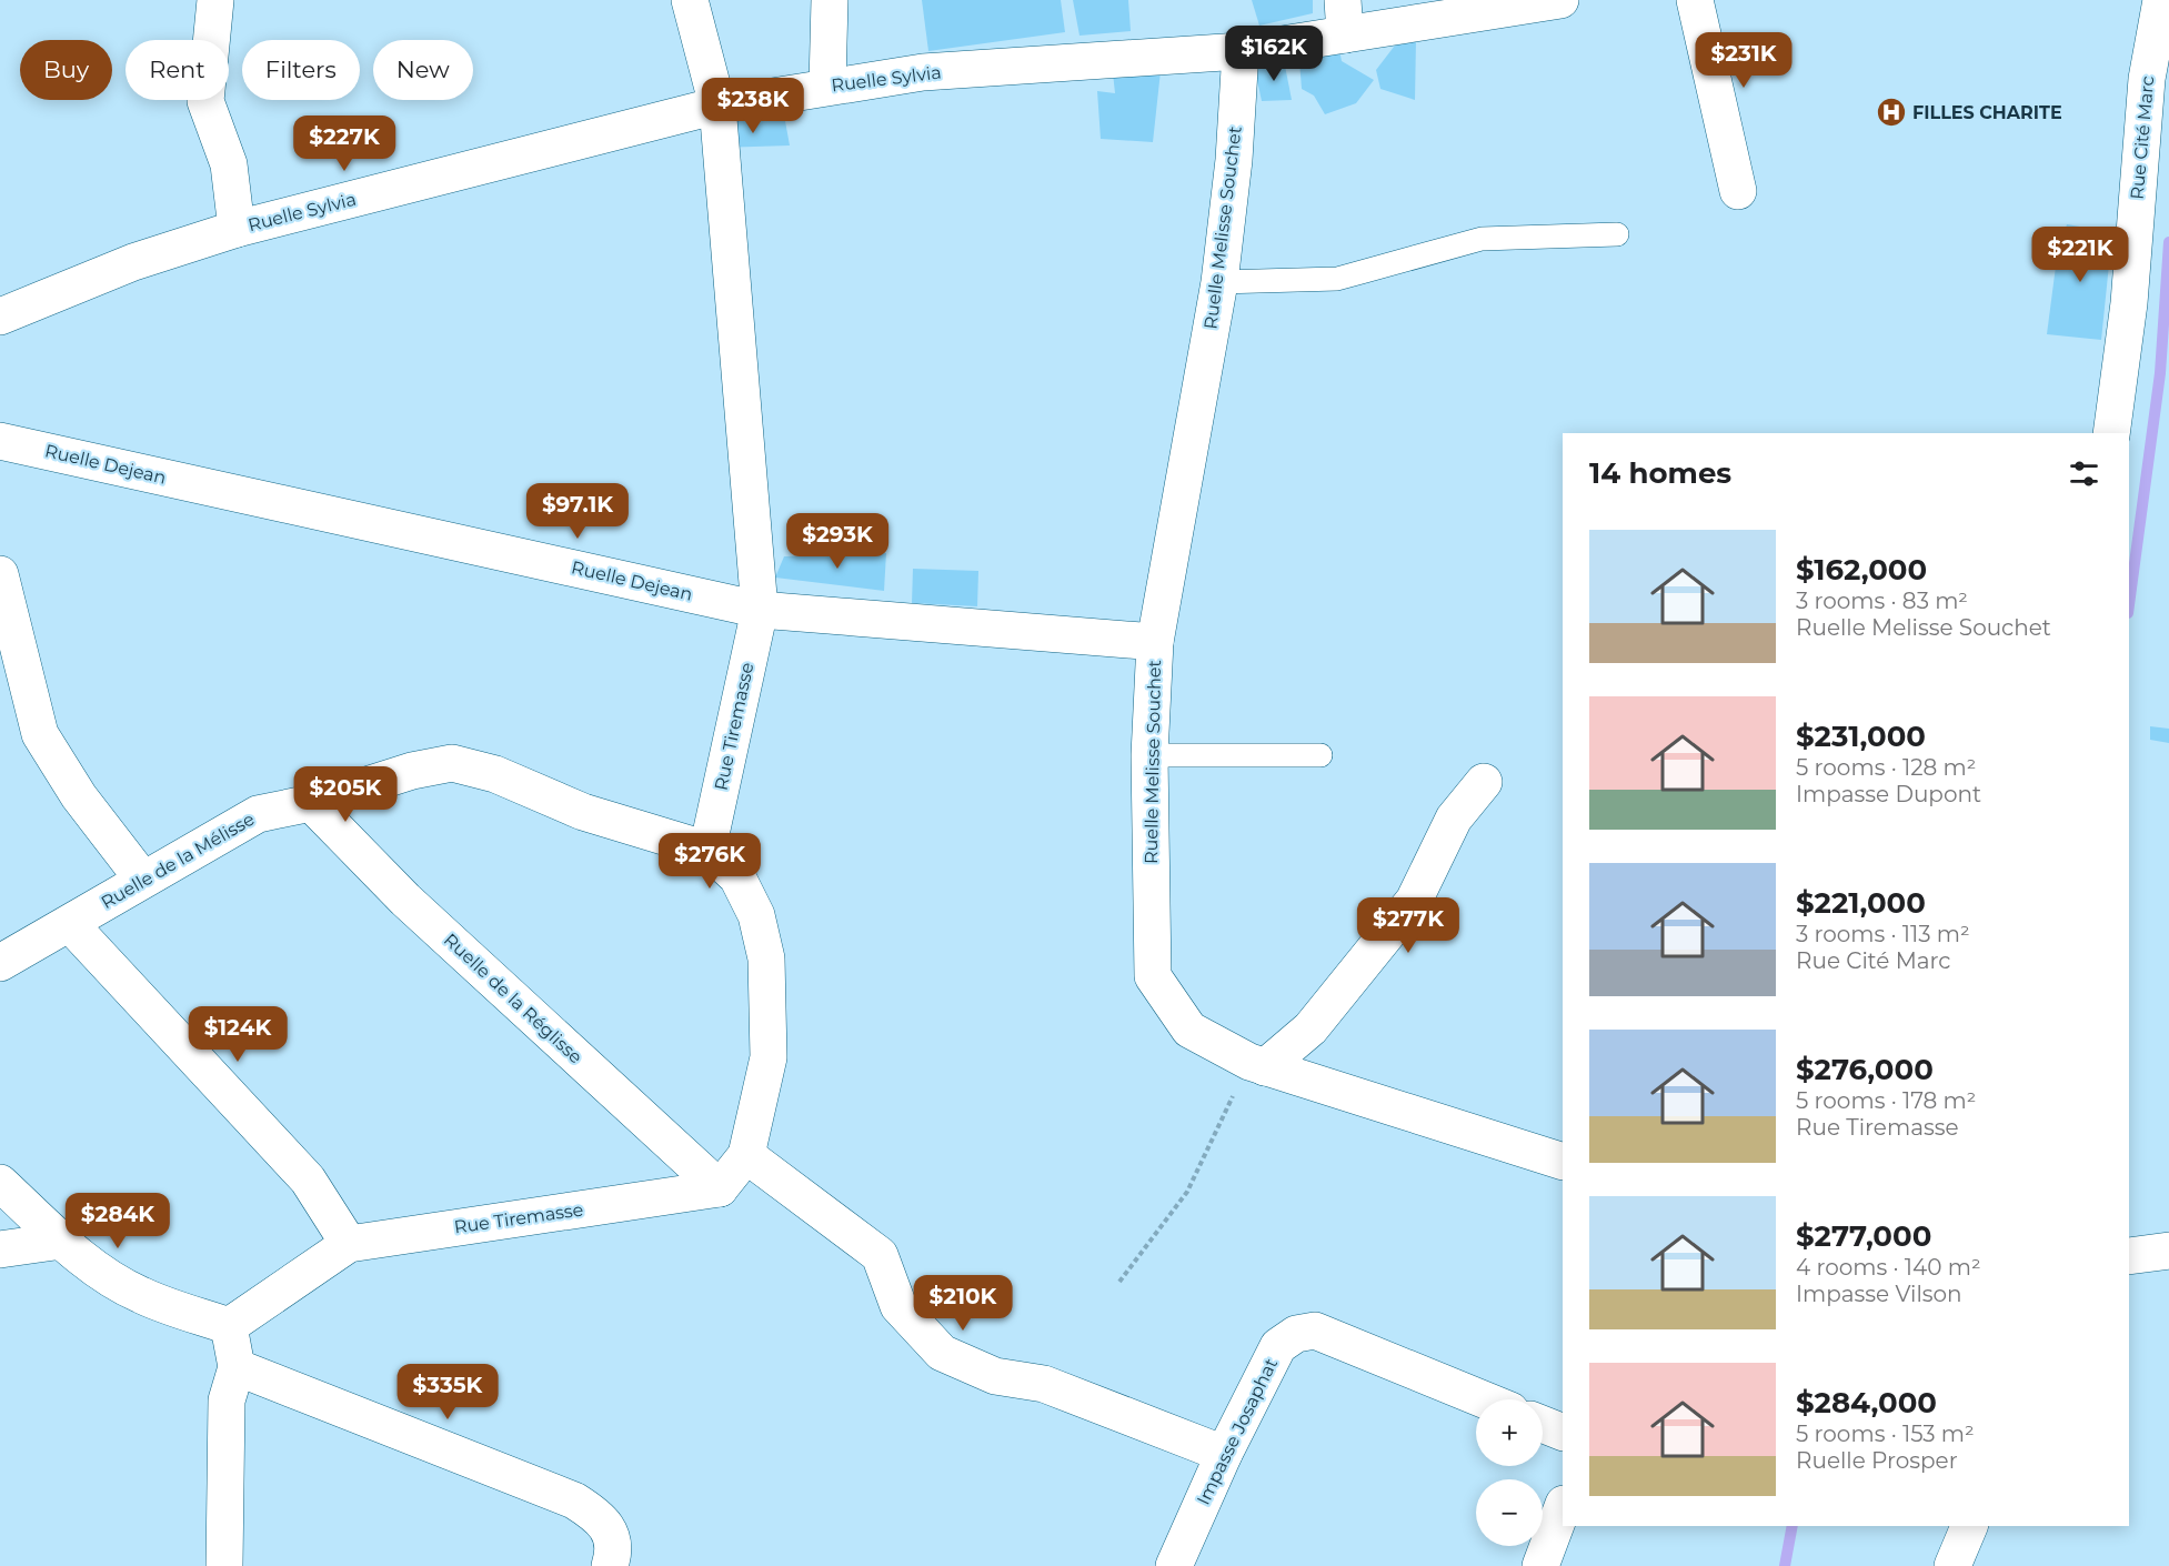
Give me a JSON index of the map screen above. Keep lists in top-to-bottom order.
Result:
{
  "streets": {
    "street": [
      "Ruelle Sylvia",
      "Rue Cité Marc",
      "Ruelle Melisse Souchet",
      "Ruelle Dejean",
      "Rue Tiremasse",
      "Ruelle de la Mélisse",
      "Ruelle de la Réglisse",
      "Impasse Josaphat"
    ]
  },
  "crossings": [
    ["Ruelle Sylvia", "Ruelle Melisse Souchet"],
    ["Ruelle Sylvia", "Rue Tiremasse"],
    ["Ruelle Melisse Souchet", "Ruelle Dejean"],
    ["Ruelle Dejean", "Rue Tiremasse"],
    ["Rue Tiremasse", "Ruelle de la Mélisse"],
    ["Rue Tiremasse", "Ruelle de la Réglisse"],
    ["Ruelle de la Mélisse", "Ruelle de la Réglisse"]
  ],
  "places": {
    "hospital": ["FILLES CHARITE"]
  },
  "page": {
    "price": [
      "$162K",
      "$231K",
      "$238K",
      "$227K",
      "$221K",
      "$97.1K",
      "$293K",
      "$205K",
      "$276K",
      "$277K",
      "$124K",
      "$284K",
      "$210K",
      "$335K"
    ],
    "chip": [
      "Buy",
      "Rent",
      "Filters",
      "New"
    ],
    "heading": "14 homes",
    "list": [
      {
        "name": "$162,000",
        "note": "3 rooms · 83 m² · Ruelle Melisse Souchet"
      },
      {
        "name": "$231,000",
        "note": "5 rooms · 128 m² · Impasse Dupont"
      },
      {
        "name": "$221,000",
        "note": "3 rooms · 113 m² · Rue Cité Marc"
      },
      {
        "name": "$276,000",
        "note": "5 rooms · 178 m² · Rue Tiremasse"
      },
      {
        "name": "$277,000",
        "note": "4 rooms · 140 m² · Impasse Vilson"
      },
      {
        "name": "$284,000",
        "note": "5 rooms · 153 m² · Ruelle Prosper"
      }
    ],
    "map_buttons": ["+", "−"]
  }
}
